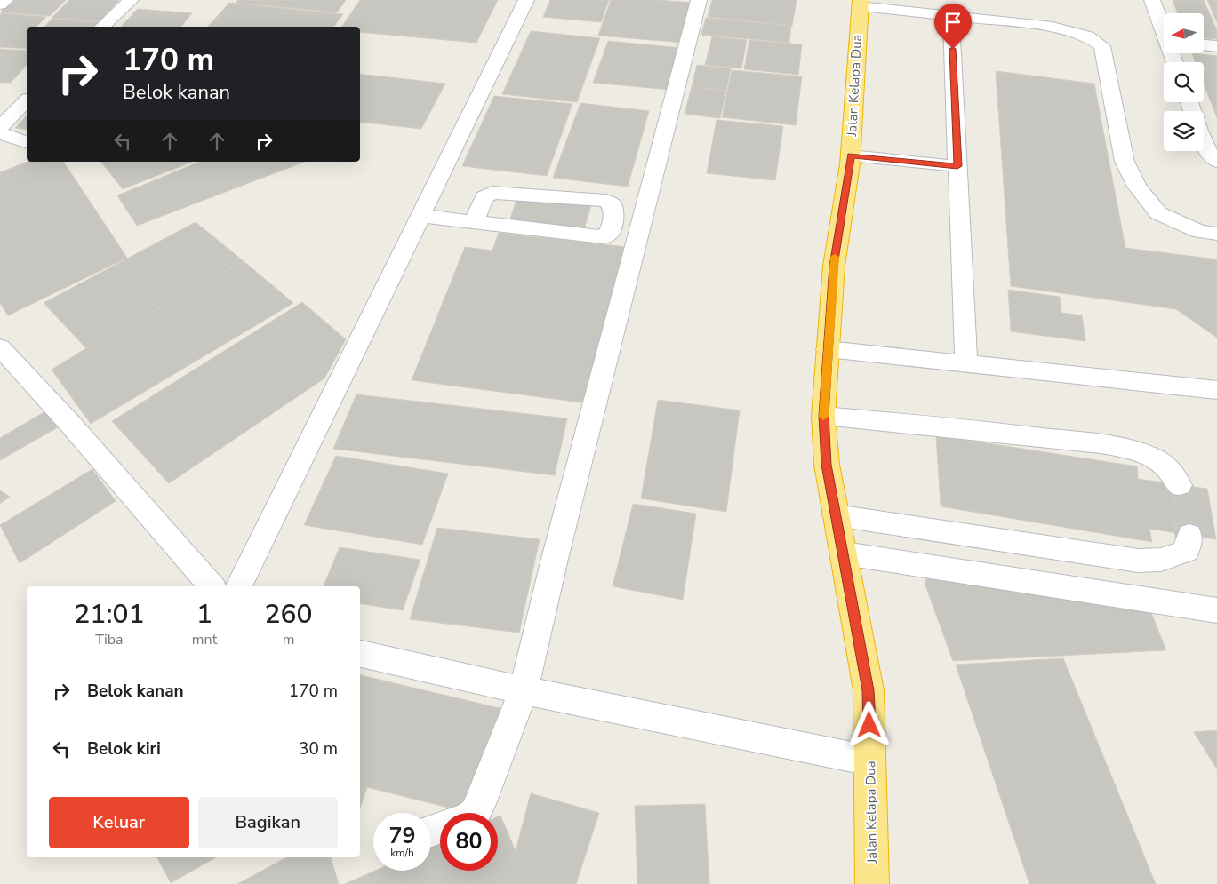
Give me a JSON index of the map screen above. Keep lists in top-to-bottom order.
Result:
{
  "streets": {
    "highway": ["Jalan Kelapa Dua"]
  },
  "north": "left",
  "page": {
    "turn": ["170 m", "Belok kanan"],
    "eta": [
      "21:01",
      "Tiba",
      "1",
      "mnt",
      "260",
      "m"
    ],
    "list": [
      {
        "name": "Belok kanan",
        "value": "170 m"
      },
      {
        "name": "Belok kiri",
        "value": "30 m"
      }
    ],
    "buttons": ["Keluar", "Bagikan"],
    "speed": "79 km/h",
    "limit": "80"
  }
}
